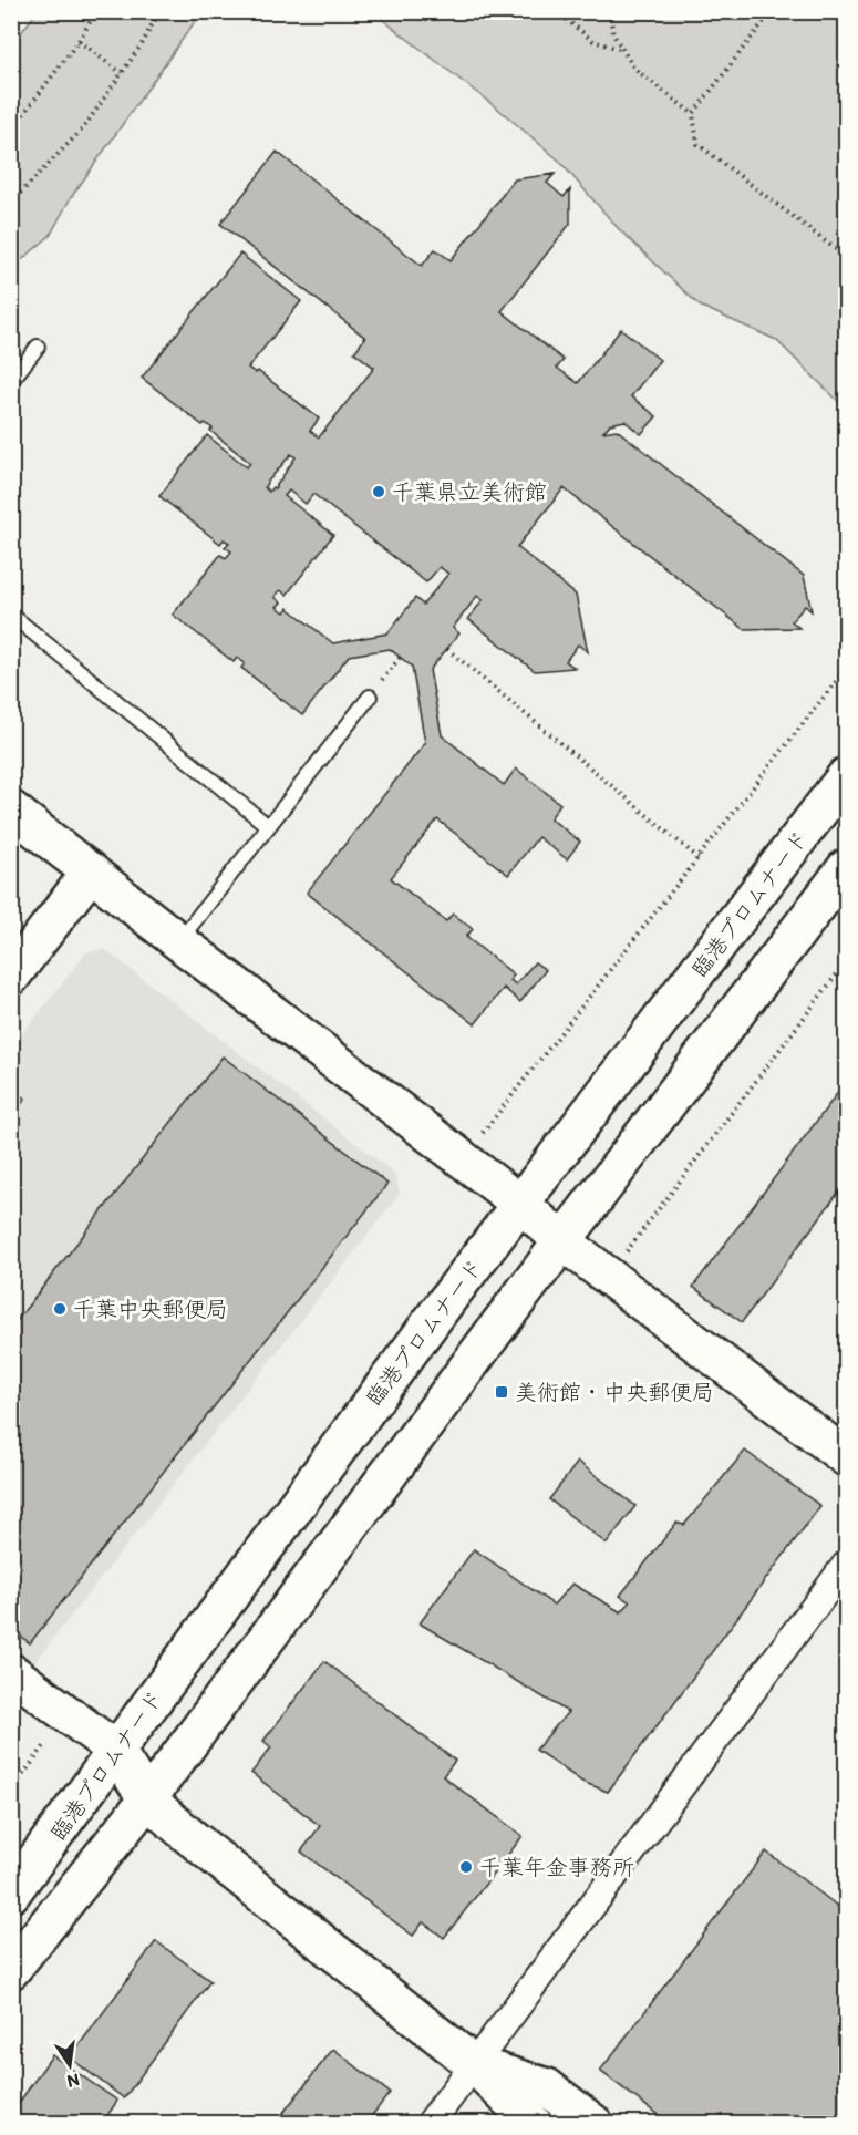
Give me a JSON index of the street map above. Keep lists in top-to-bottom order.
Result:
{
  "streets": {
    "street": ["臨港プロムナード"]
  },
  "places": {
    "other": ["千葉県立美術館", "千葉中央郵便局", "千葉年金事務所"],
    "transit": ["美術館・中央郵便局"]
  },
  "north": "bottom"
}
